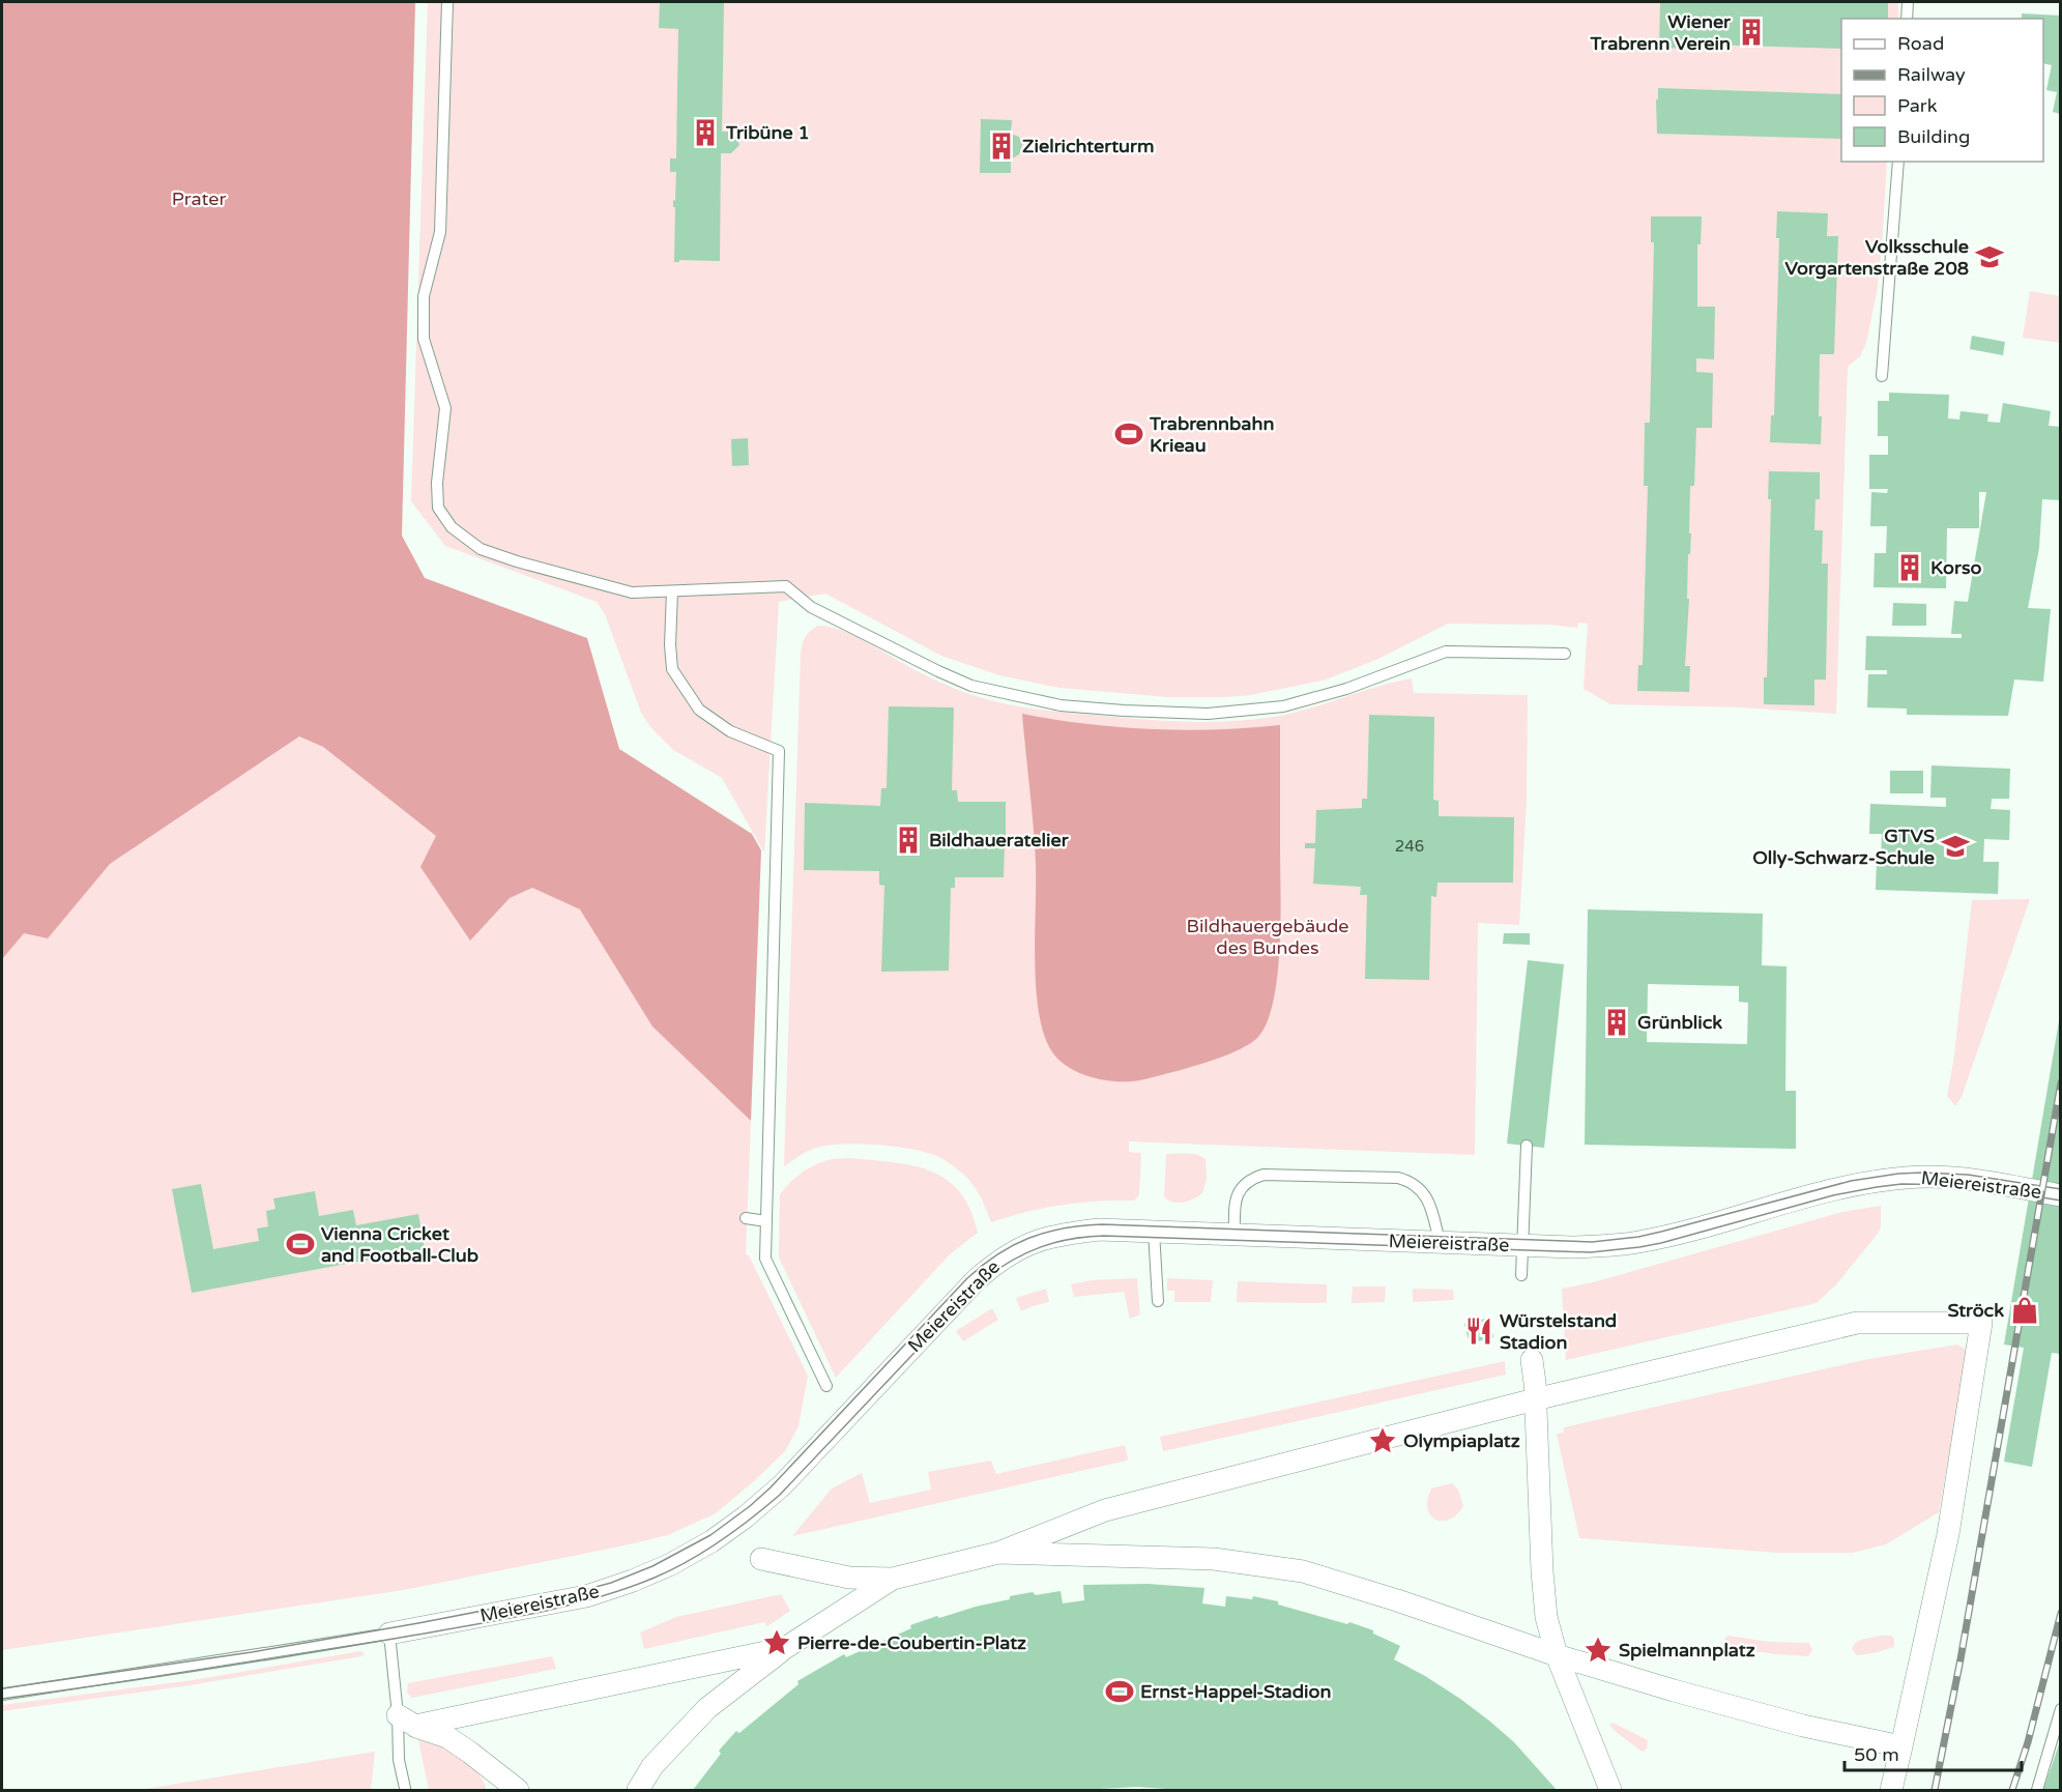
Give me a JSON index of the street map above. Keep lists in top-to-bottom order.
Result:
{
  "streets": {
    "street": ["Meiereistraße"]
  },
  "parks": ["Prater", "Bildhauergebäude des Bundes"],
  "places": {
    "building": [
      "Wiener Trabrenn Verein",
      "Tribüne 1",
      "Zielrichterturm",
      "Korso",
      "Bildhaueratelier",
      "Grünblick"
    ],
    "school or university": ["Volksschule Vorgartenstraße 208", "GTVS Olly-Schwarz-Schule"],
    "sports": ["Trabrennbahn Krieau", "Vienna Cricket and Football-Club", "Ernst-Happel-Stadion"],
    "shop": ["Ströck"],
    "restaurant": ["Würstelstand Stadion"],
    "place": ["Olympiaplatz", "Pierre-de-Coubertin-Platz", "Spielmannplatz"]
  },
  "house_numbers": ["246"],
  "legend": [
    "Road",
    "Railway",
    "Park",
    "Building"
  ],
  "scale_bar": "50 m"
}
